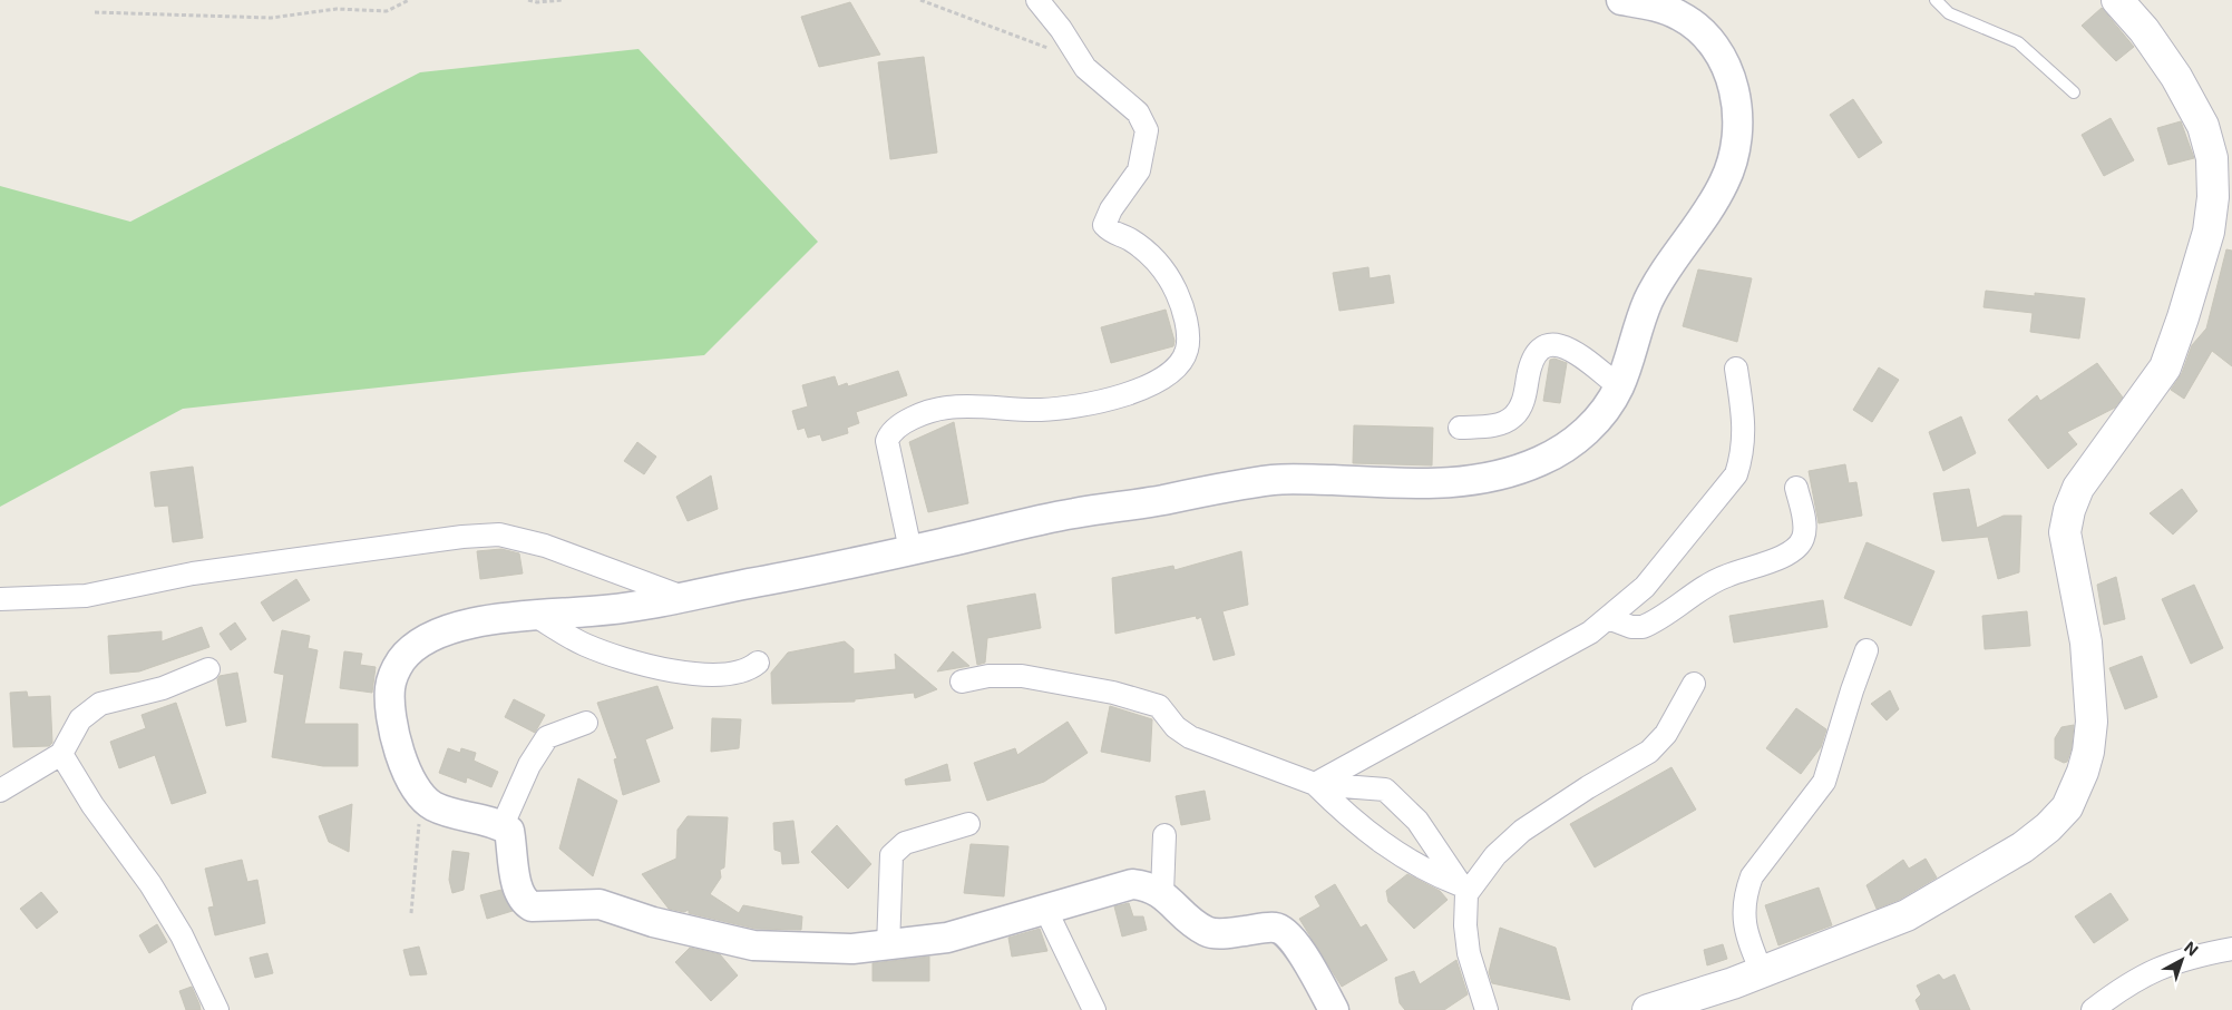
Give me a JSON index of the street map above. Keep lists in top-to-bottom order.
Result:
{
  "north": "top right"
}
